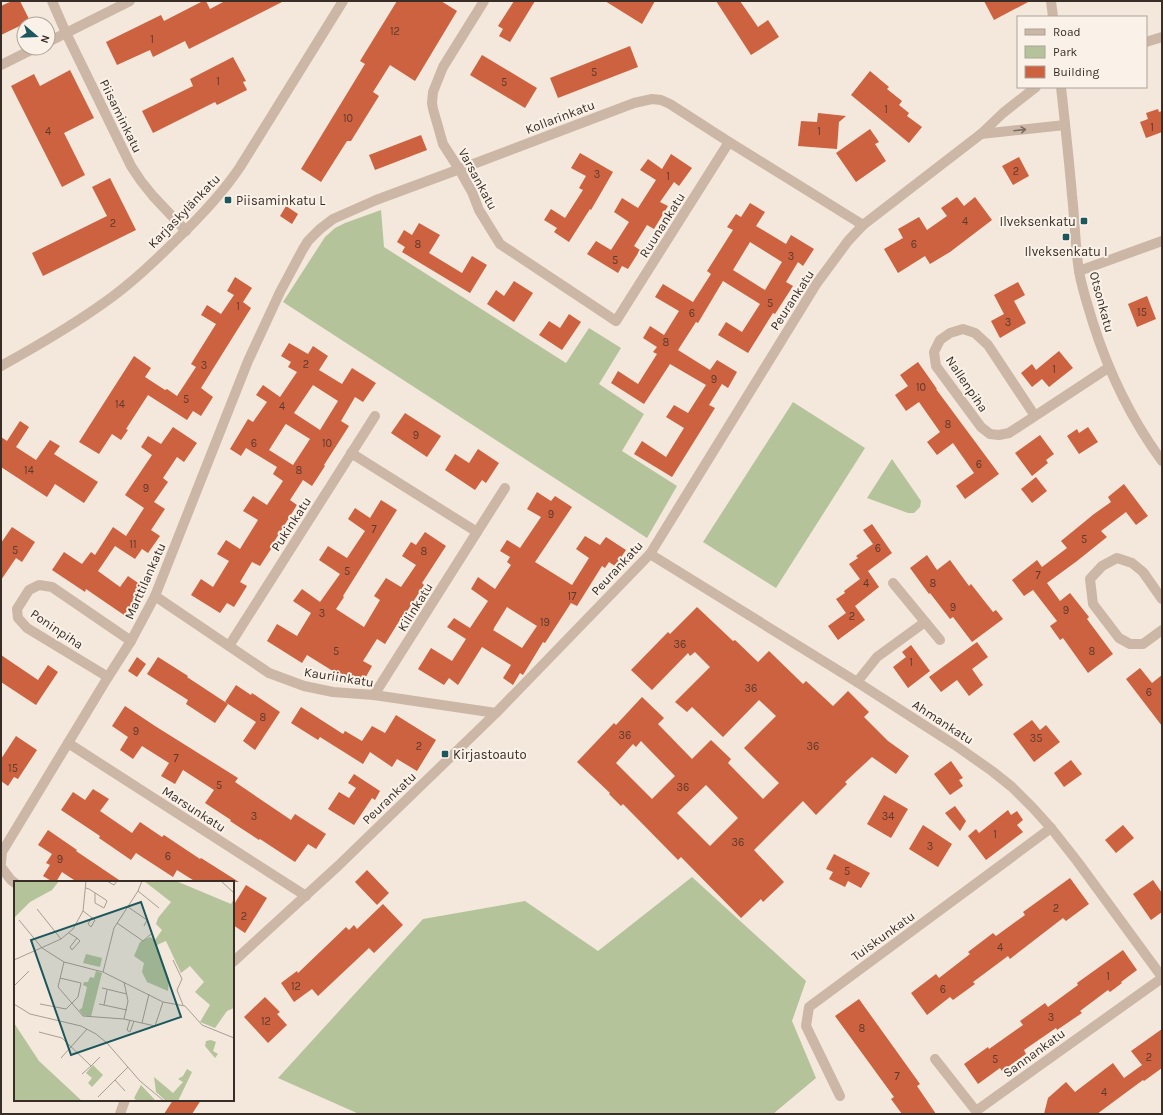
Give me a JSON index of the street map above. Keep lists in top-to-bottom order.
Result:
{
  "streets": {
    "street": [
      "Piisaminkatu",
      "Kollarinkatu",
      "Varsankatu",
      "Karjaskylänkatu",
      "Ruunankatu",
      "Peurankatu",
      "Otsonkatu",
      "Nallenpiha",
      "Pukinkatu",
      "Marttilankatu",
      "Kilinkatu",
      "Poninpiha",
      "Kauriinkatu",
      "Ahmankatu",
      "Marsunkatu",
      "Tuiskunkatu",
      "Sannankatu"
    ]
  },
  "crossings": [
    ["Piisaminkatu", "Karjaskylänkatu"],
    ["Kollarinkatu", "Varsankatu"],
    ["Kollarinkatu", "Ruunankatu"],
    ["Kollarinkatu", "Peurankatu"],
    ["Kollarinkatu", "Marttilankatu"],
    ["Varsankatu", "Ruunankatu"],
    ["Peurankatu", "Kauriinkatu"],
    ["Peurankatu", "Ahmankatu"],
    ["Peurankatu", "Marsunkatu"],
    ["Otsonkatu", "Nallenpiha"],
    ["Pukinkatu", "Kauriinkatu"],
    ["Marttilankatu", "Poninpiha"],
    ["Marttilankatu", "Kauriinkatu"],
    ["Marttilankatu", "Marsunkatu"],
    ["Kilinkatu", "Kauriinkatu"],
    ["Ahmankatu", "Tuiskunkatu"],
    ["Ahmankatu", "Sannankatu"]
  ],
  "places": {
    "transit": [
      "Piisaminkatu L",
      "Ilveksenkatu",
      "Ilveksenkatu I",
      "Kirjastoauto"
    ]
  },
  "house_numbers": [
    "12",
    "1",
    "5",
    "1",
    "5",
    "1",
    "10",
    "1",
    "4",
    "1",
    "2",
    "3",
    "1",
    "4",
    "2",
    "8",
    "6",
    "3",
    "5",
    "5",
    "1",
    "15",
    "6",
    "3",
    "8",
    "2",
    "3",
    "1",
    "9",
    "10",
    "5",
    "14",
    "4",
    "8",
    "9",
    "6",
    "10",
    "6",
    "14",
    "8",
    "9",
    "9",
    "7",
    "5",
    "11",
    "6",
    "5",
    "8",
    "5",
    "7",
    "4",
    "8",
    "17",
    "9",
    "9",
    "3",
    "2",
    "19",
    "36",
    "5",
    "8",
    "1",
    "36",
    "6",
    "8",
    "9",
    "36",
    "35",
    "2",
    "36",
    "7",
    "15",
    "5",
    "36",
    "3",
    "34",
    "1",
    "36",
    "3",
    "6",
    "9",
    "5",
    "2",
    "2",
    "4",
    "1",
    "12",
    "6",
    "3",
    "12",
    "8",
    "2",
    "5",
    "7",
    "4"
  ],
  "legend": ["Road", "Park", "Building"],
  "north": "right"
}
